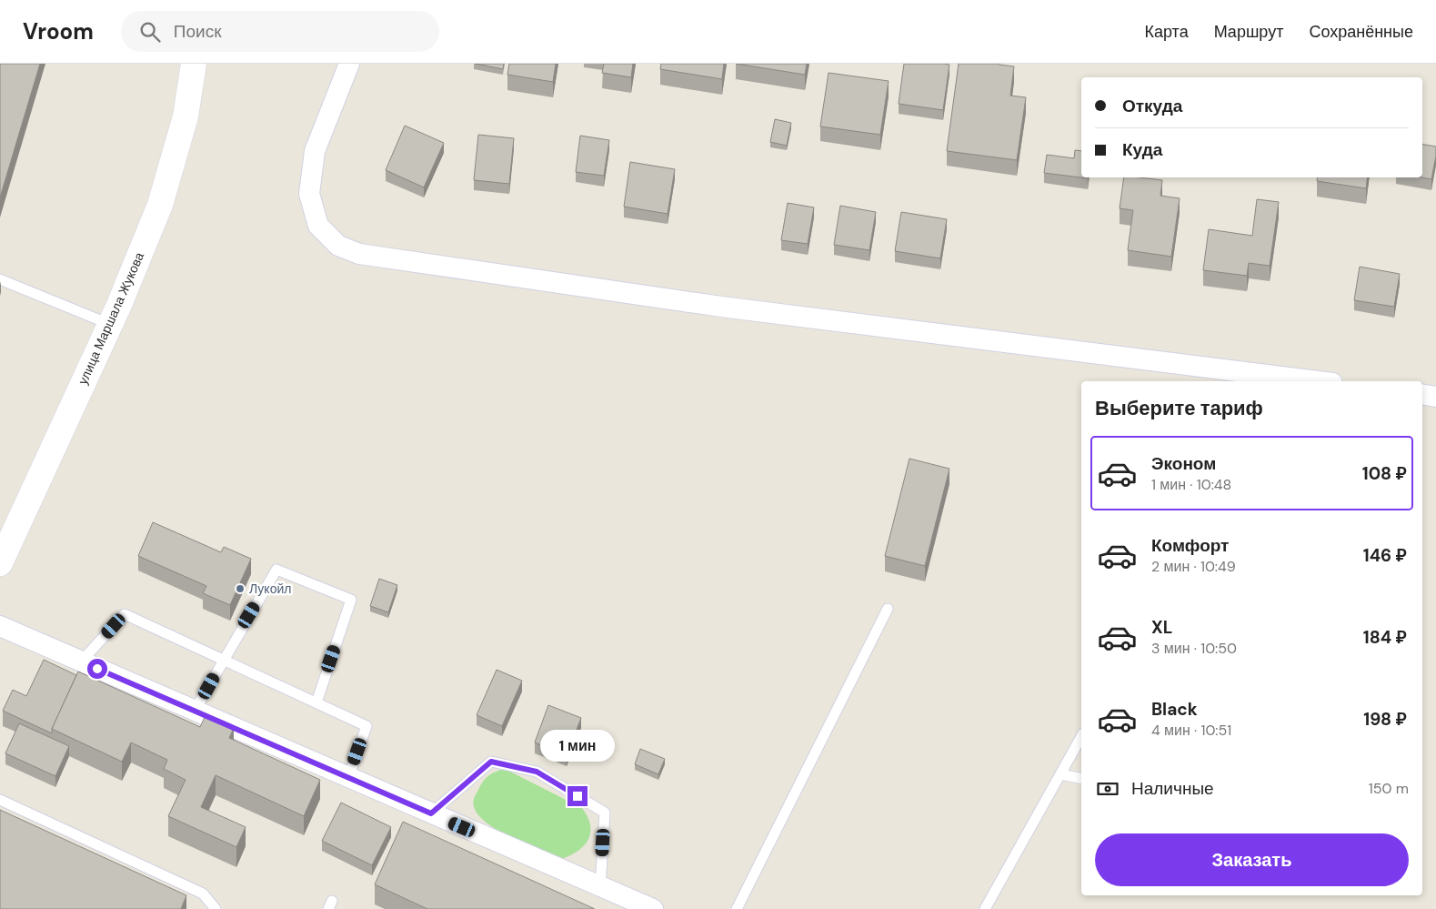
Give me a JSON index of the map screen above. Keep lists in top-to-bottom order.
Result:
{
  "streets": {
    "main road": ["улица Маршала Жукова"]
  },
  "places": ["Лукойл"],
  "page": {
    "header": "Vroom",
    "search": "Поиск",
    "nav": ["Карта", "Маршрут", "Сохранённые"],
    "banner": ["Откуда", "Куда"],
    "heading": "Выберите тариф",
    "list": [
      {
        "name": "Эконом",
        "note": "1 мин · 10:48",
        "value": "108 ₽"
      },
      {
        "name": "Комфорт",
        "note": "2 мин · 10:49",
        "value": "146 ₽"
      },
      {
        "name": "XL",
        "note": "3 мин · 10:50",
        "value": "184 ₽"
      },
      {
        "name": "Black",
        "note": "4 мин · 10:51",
        "value": "198 ₽"
      }
    ],
    "bubble": "1 мин",
    "pay": ["Наличные", "150 m"],
    "buttons": "Заказать"
  }
}
